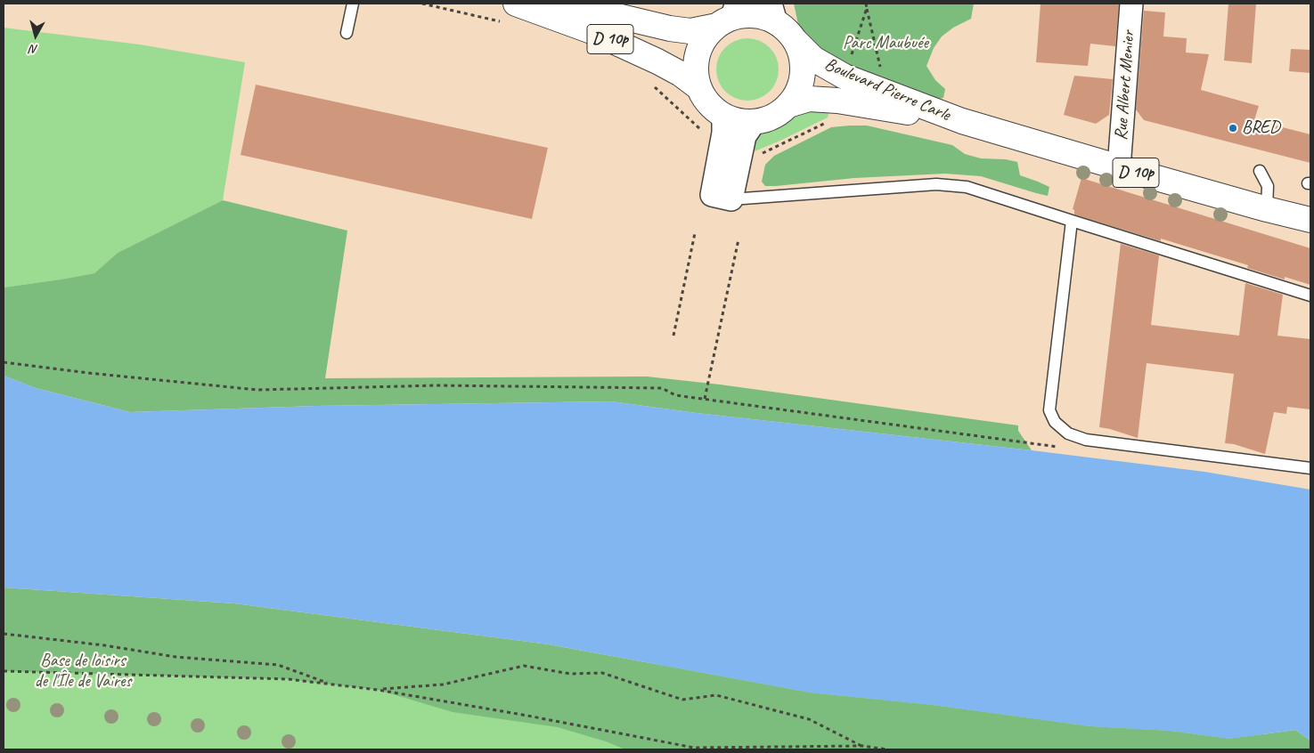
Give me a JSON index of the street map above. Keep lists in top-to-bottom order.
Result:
{
  "streets": {
    "main road": ["D 10p", "Boulevard Pierre Carle"],
    "street": ["Rue Albert Menier"]
  },
  "crossings": [
    ["D 10p", "Boulevard Pierre Carle"],
    ["Rue Albert Menier", "Boulevard Pierre Carle"]
  ],
  "parks": ["Parc Maubuée", "Base de loisirs de l'Île de Vaires"],
  "places": ["BRED"],
  "north": "bottom"
}
